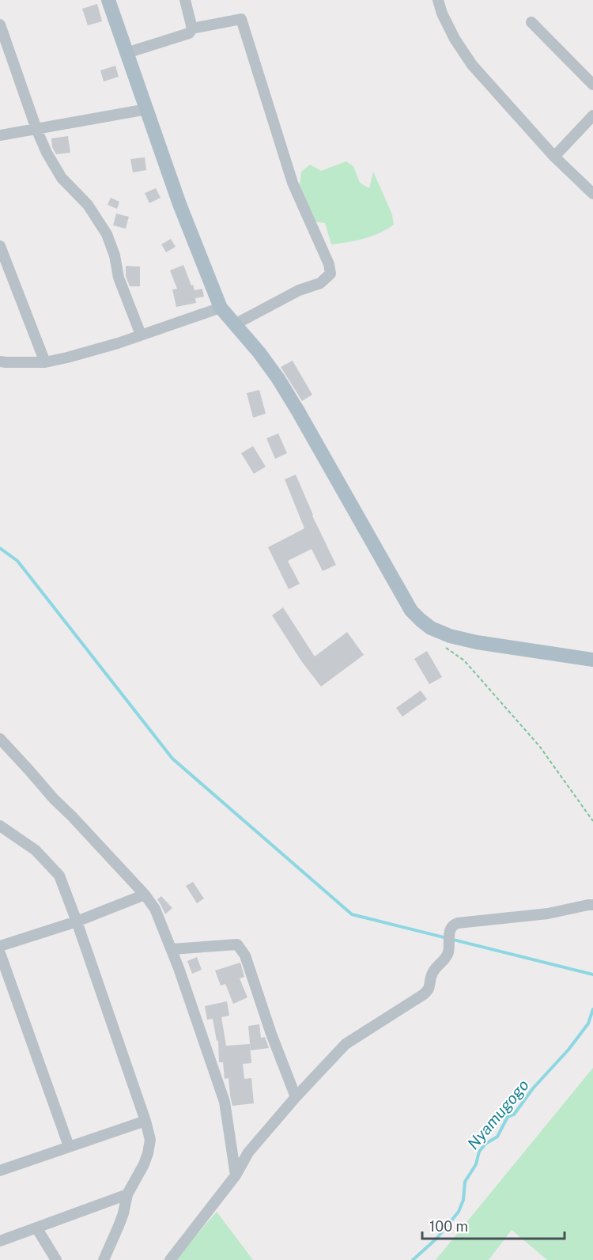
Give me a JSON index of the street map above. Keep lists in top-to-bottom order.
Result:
{
  "water": ["Nyamugogo"],
  "scale_bar": "100 m"
}
